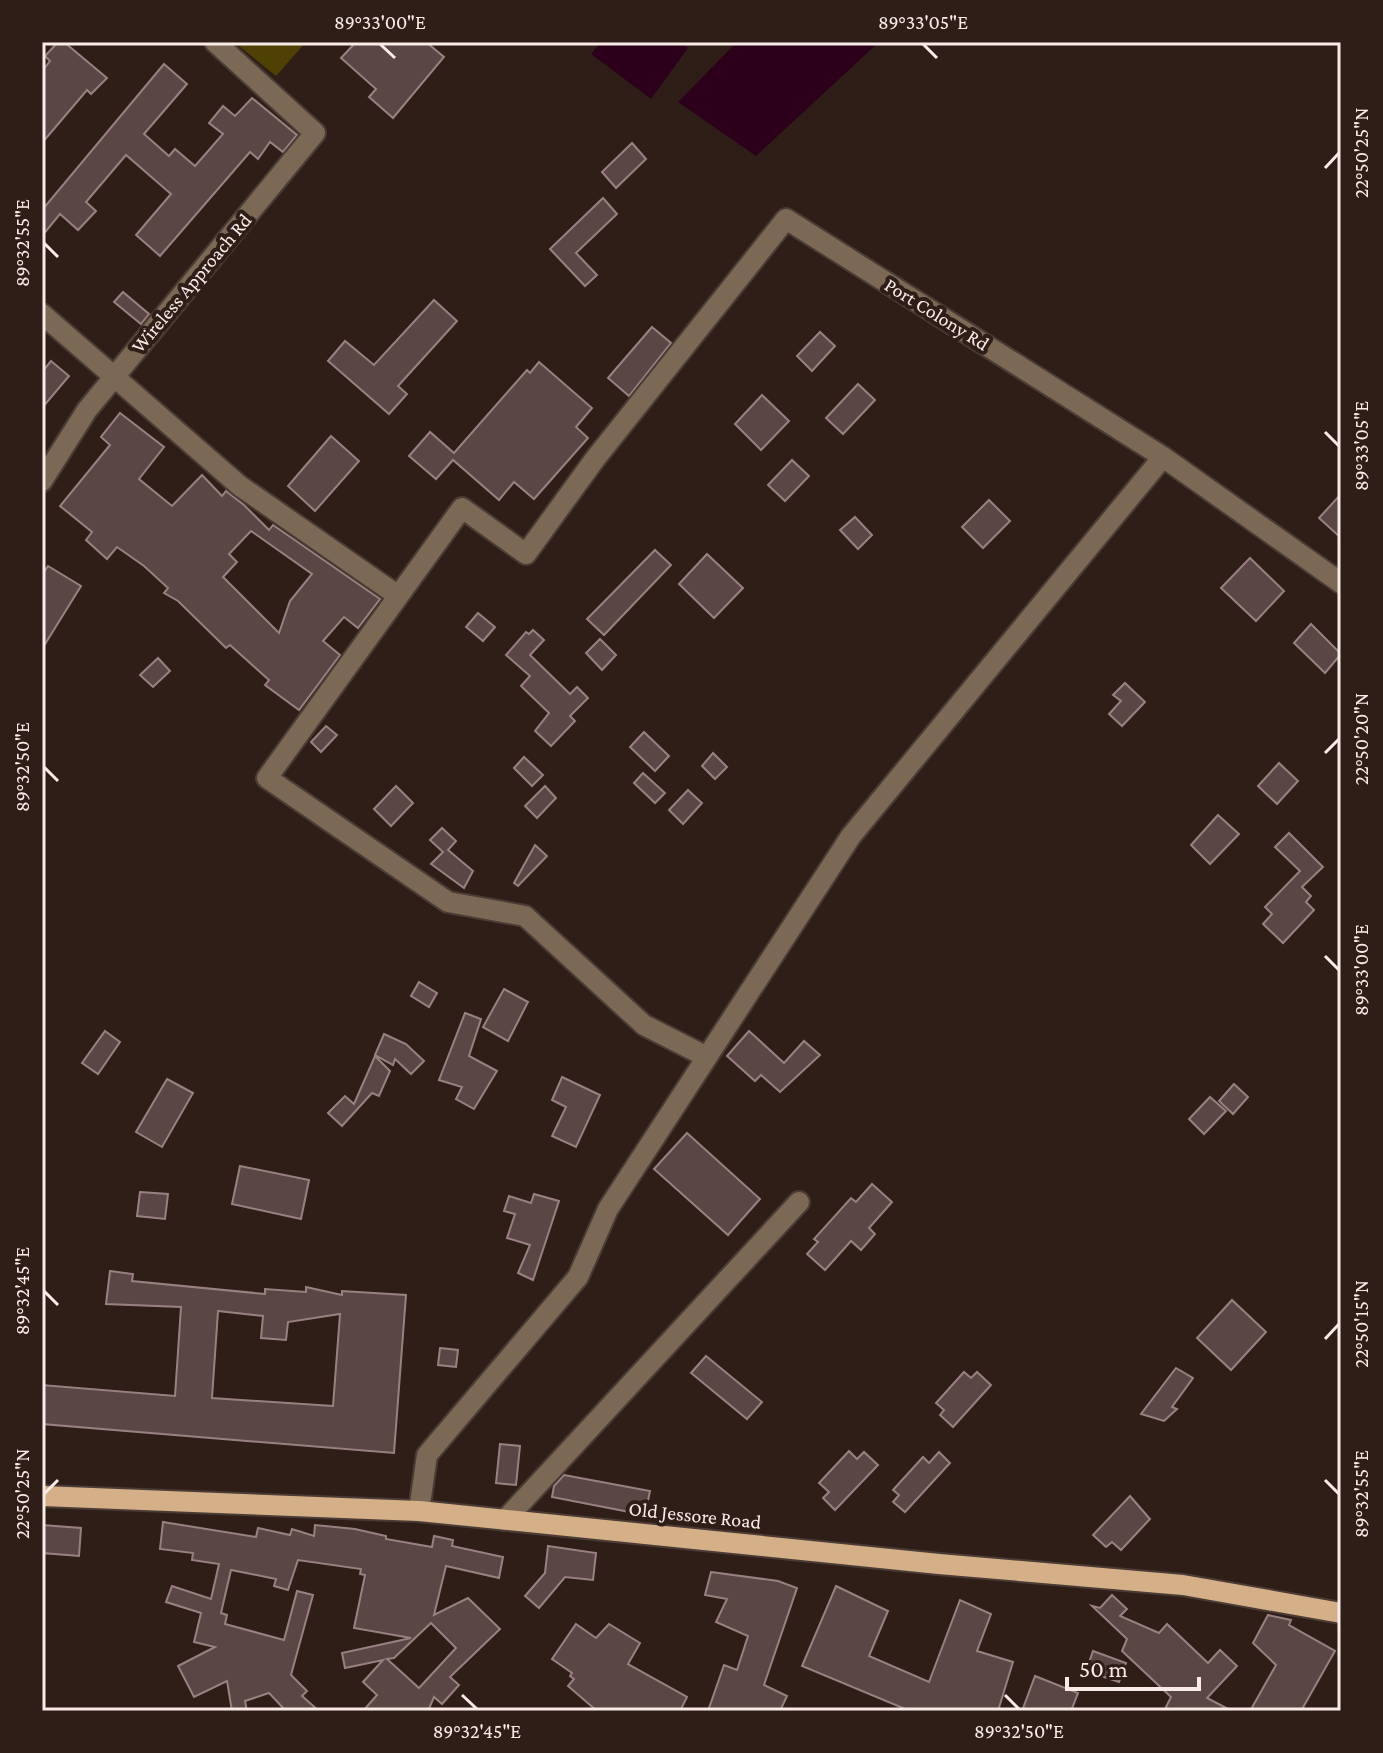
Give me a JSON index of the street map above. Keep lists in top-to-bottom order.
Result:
{
  "streets": {
    "main road": ["Old Jessore Road"],
    "street": ["Wireless Approach Rd", "Port Colony Rd"]
  },
  "scale_bar": "50 m",
  "coordinates": [
    "89°33'00\"E",
    "89°33'05\"E",
    "22°50'25\"N",
    "89°32'55\"E",
    "22°50'20\"N",
    "89°32'50\"E",
    "89°32'45\"E",
    "22°50'15\"N"
  ]
}
